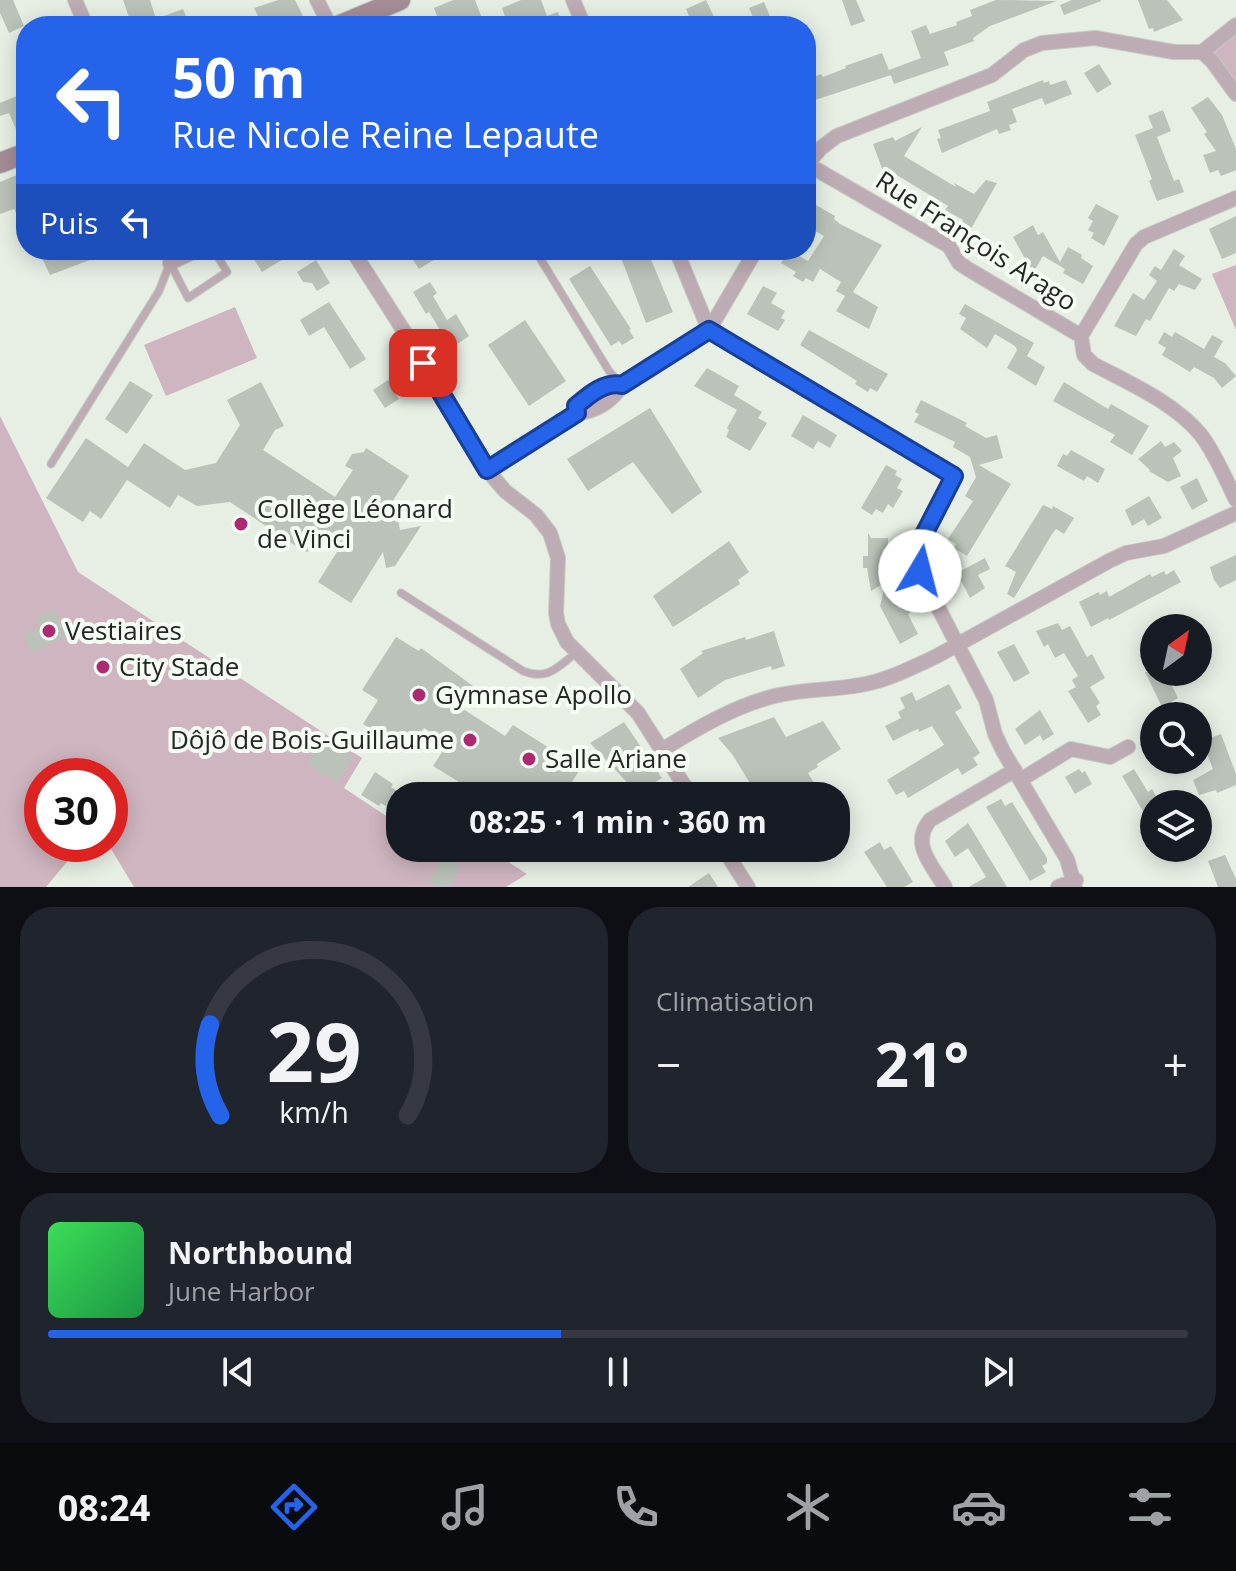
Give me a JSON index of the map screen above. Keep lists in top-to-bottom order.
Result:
{
  "streets": {
    "street": ["Rue François Arago"]
  },
  "places": [
    "Collège Léonard de Vinci",
    "Vestiaires",
    "City Stade",
    "Gymnase Apollo",
    "Dôjô de Bois-Guillaume",
    "Salle Ariane"
  ],
  "north": "top right",
  "page": {
    "turn": ["50 m", "Rue Nicole Reine Lepaute"],
    "then": "Puis",
    "limit": "30",
    "trip": "08:25 · 1 min · 360 m",
    "tile": "Climatisation",
    "heat": ["−", "21°", "+"],
    "song": ["Northbound", "June Harbor"],
    "tabs": "08:24",
    "gauge": ["29", "km/h"]
  }
}
